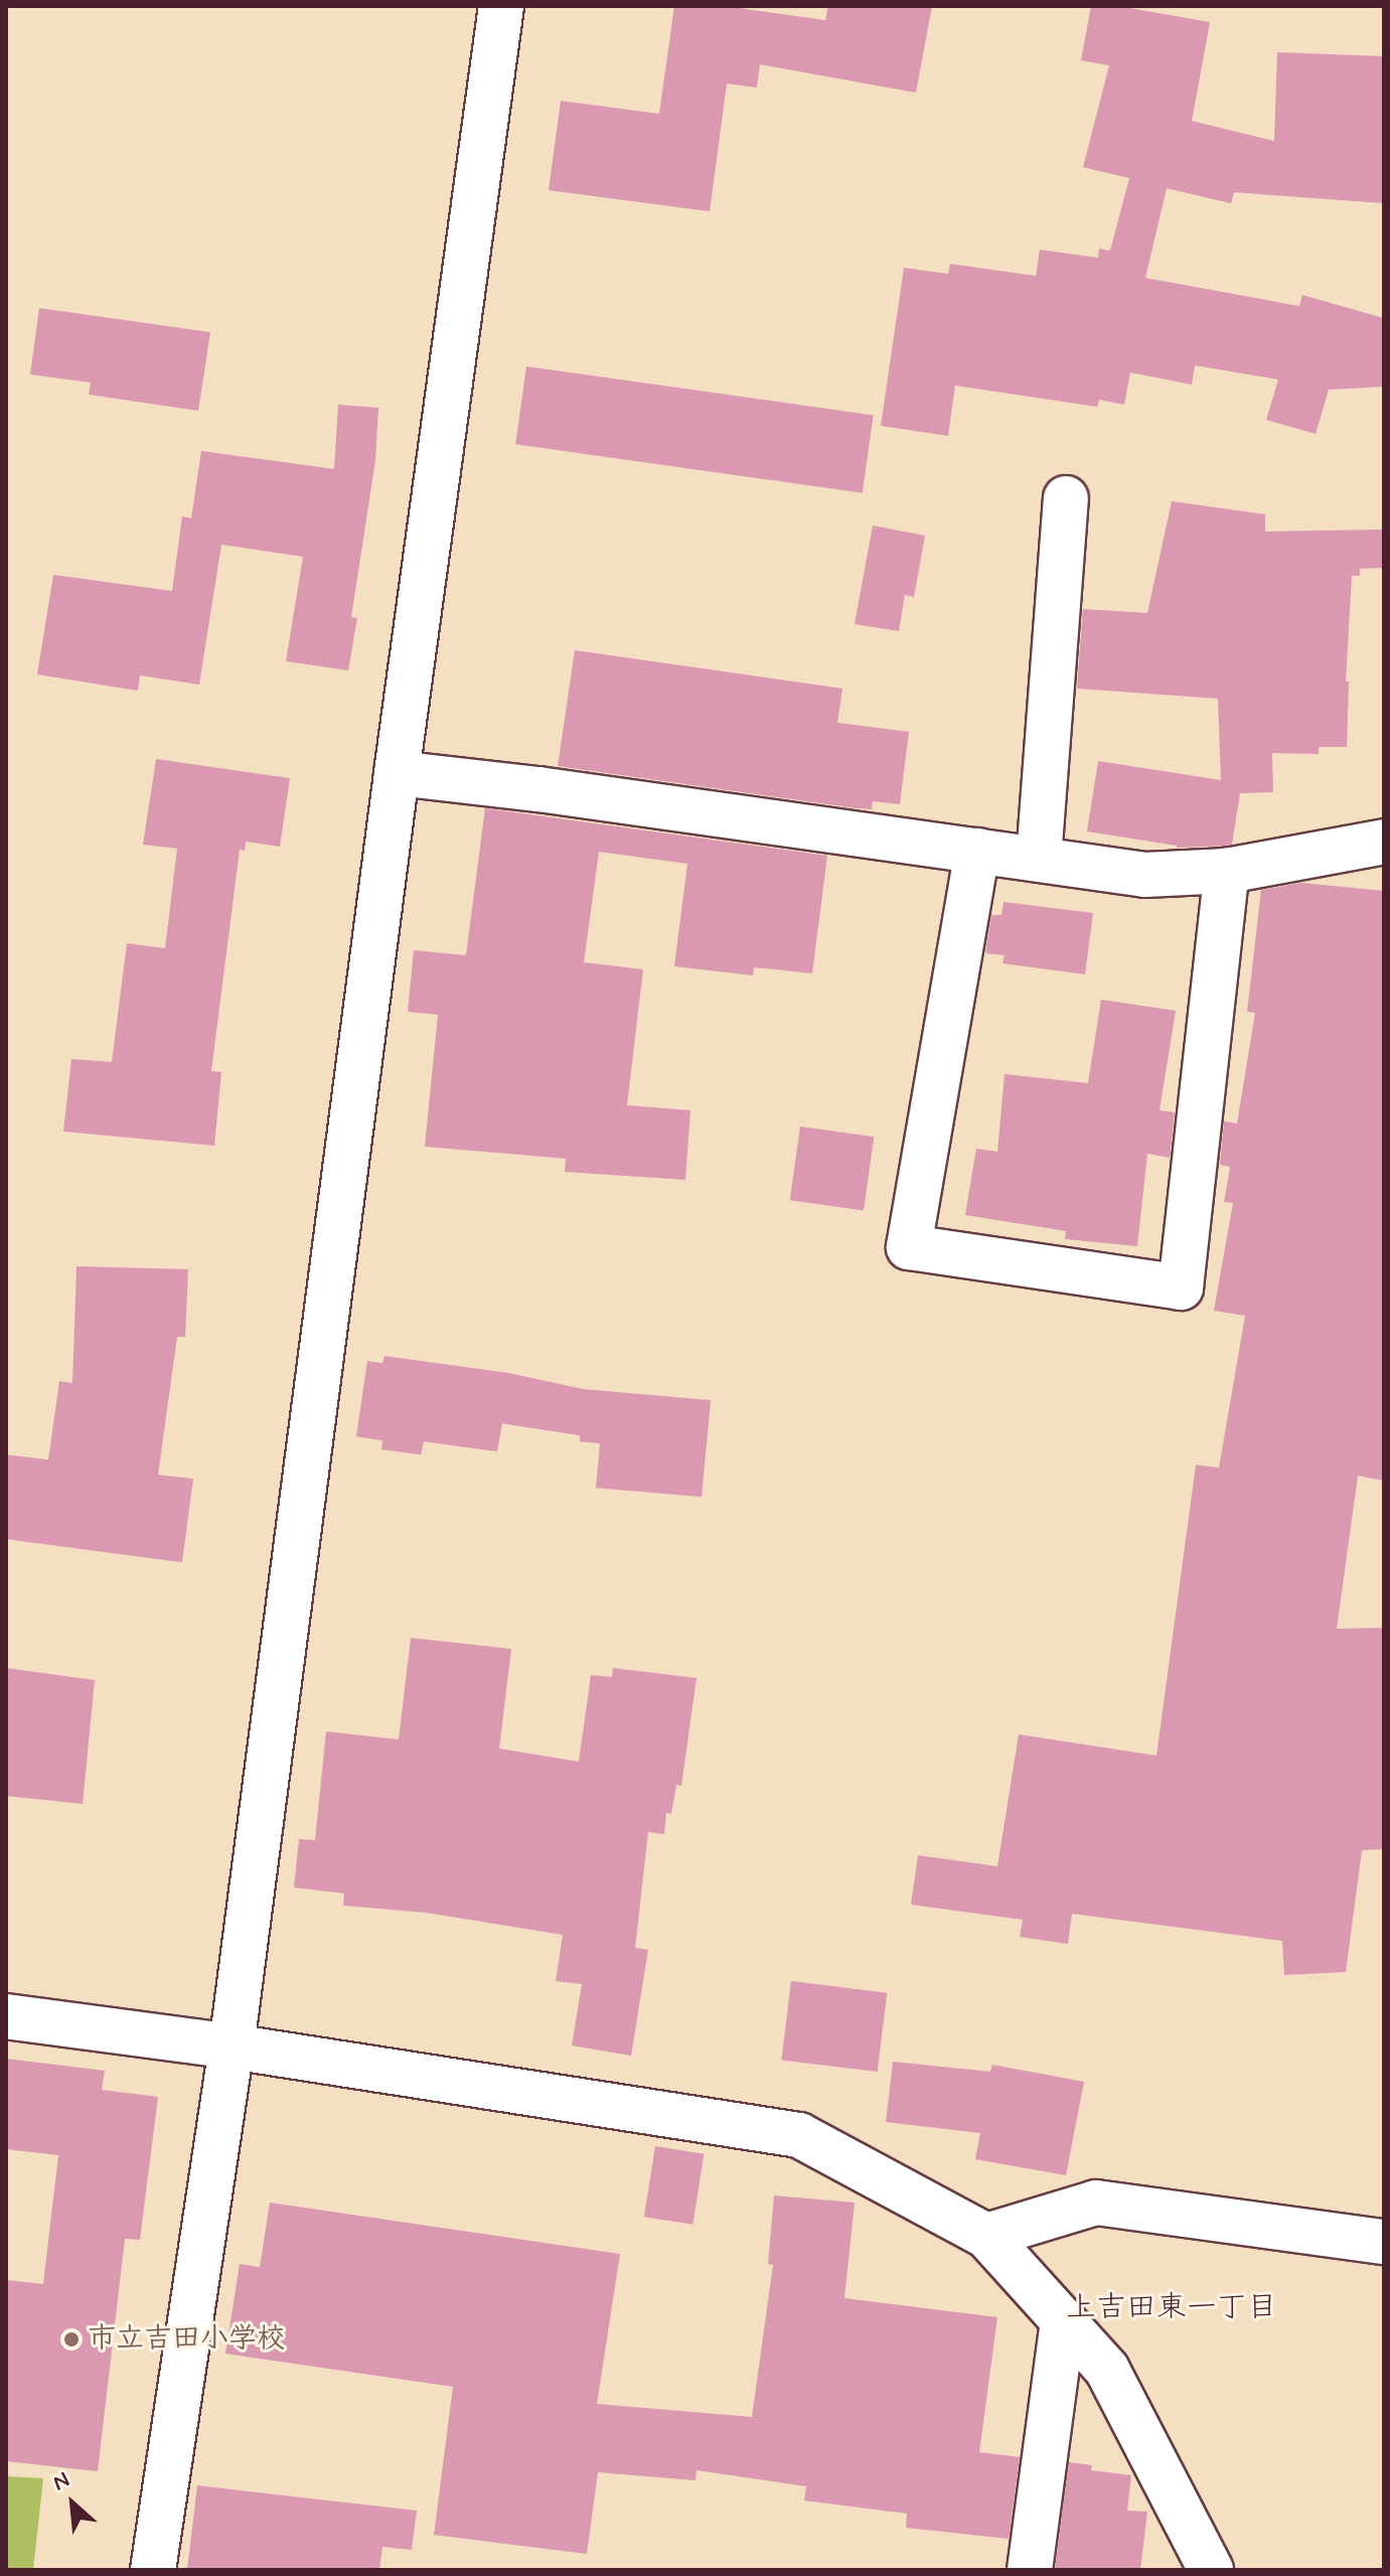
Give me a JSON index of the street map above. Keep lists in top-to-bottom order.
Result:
{
  "districts": ["上吉田東一丁目"],
  "places": ["市立吉田小学校"],
  "north": "top left"
}
